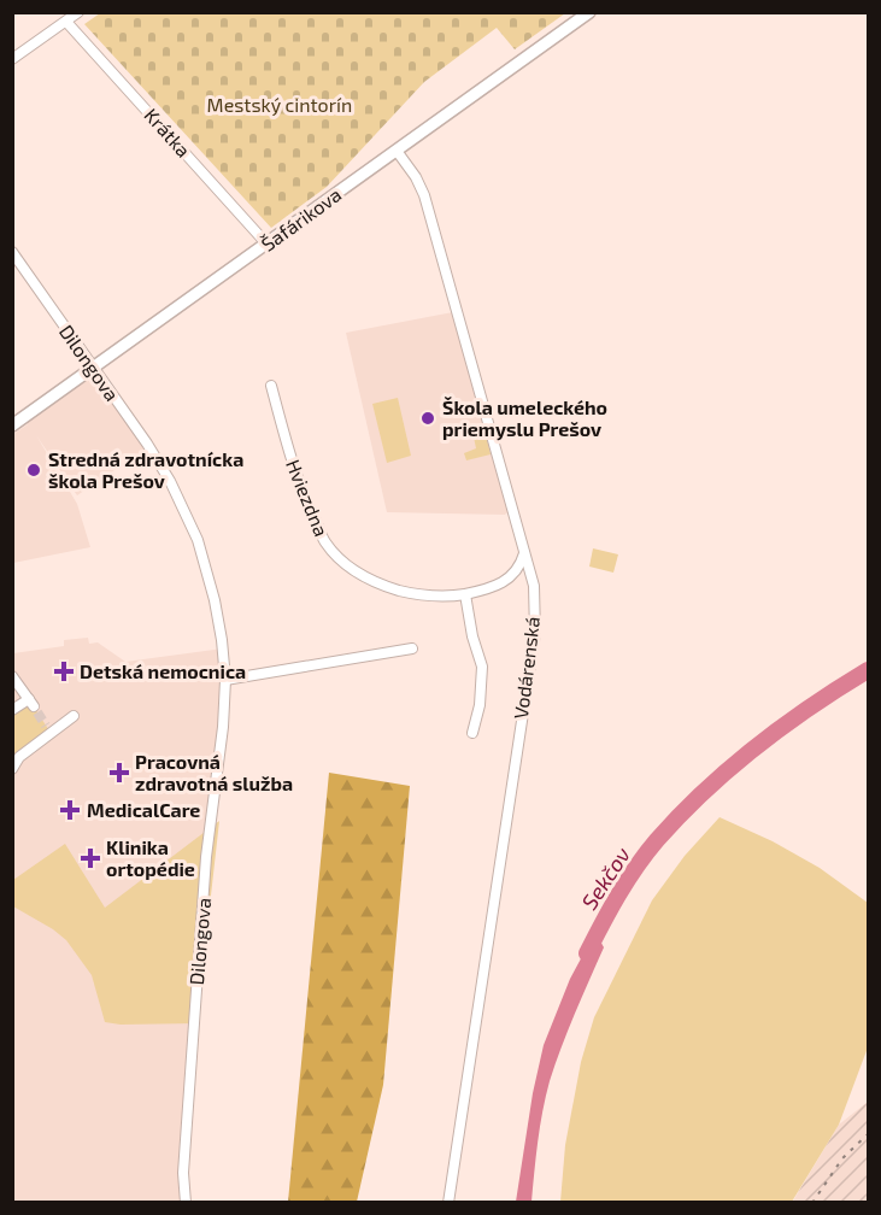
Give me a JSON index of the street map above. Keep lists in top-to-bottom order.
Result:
{
  "streets": {
    "street": [
      "Krátka",
      "Šafárikova",
      "Dilongova",
      "Hviezdna",
      "Vodárenská"
    ]
  },
  "crossings": [
    ["Krátka", "Šafárikova"],
    ["Šafárikova", "Dilongova"],
    ["Šafárikova", "Vodárenská"],
    ["Hviezdna", "Vodárenská"]
  ],
  "water": ["Sekčov"],
  "parks": ["Mestský cintorín"],
  "places": {
    "other": ["Škola umeleckého priemyslu Prešov", "Stredná zdravotnícka škola Prešov"],
    "health": [
      "Detská nemocnica",
      "Pracovná zdravotná služba",
      "MedicalCare",
      "Klinika ortopédie"
    ]
  }
}
